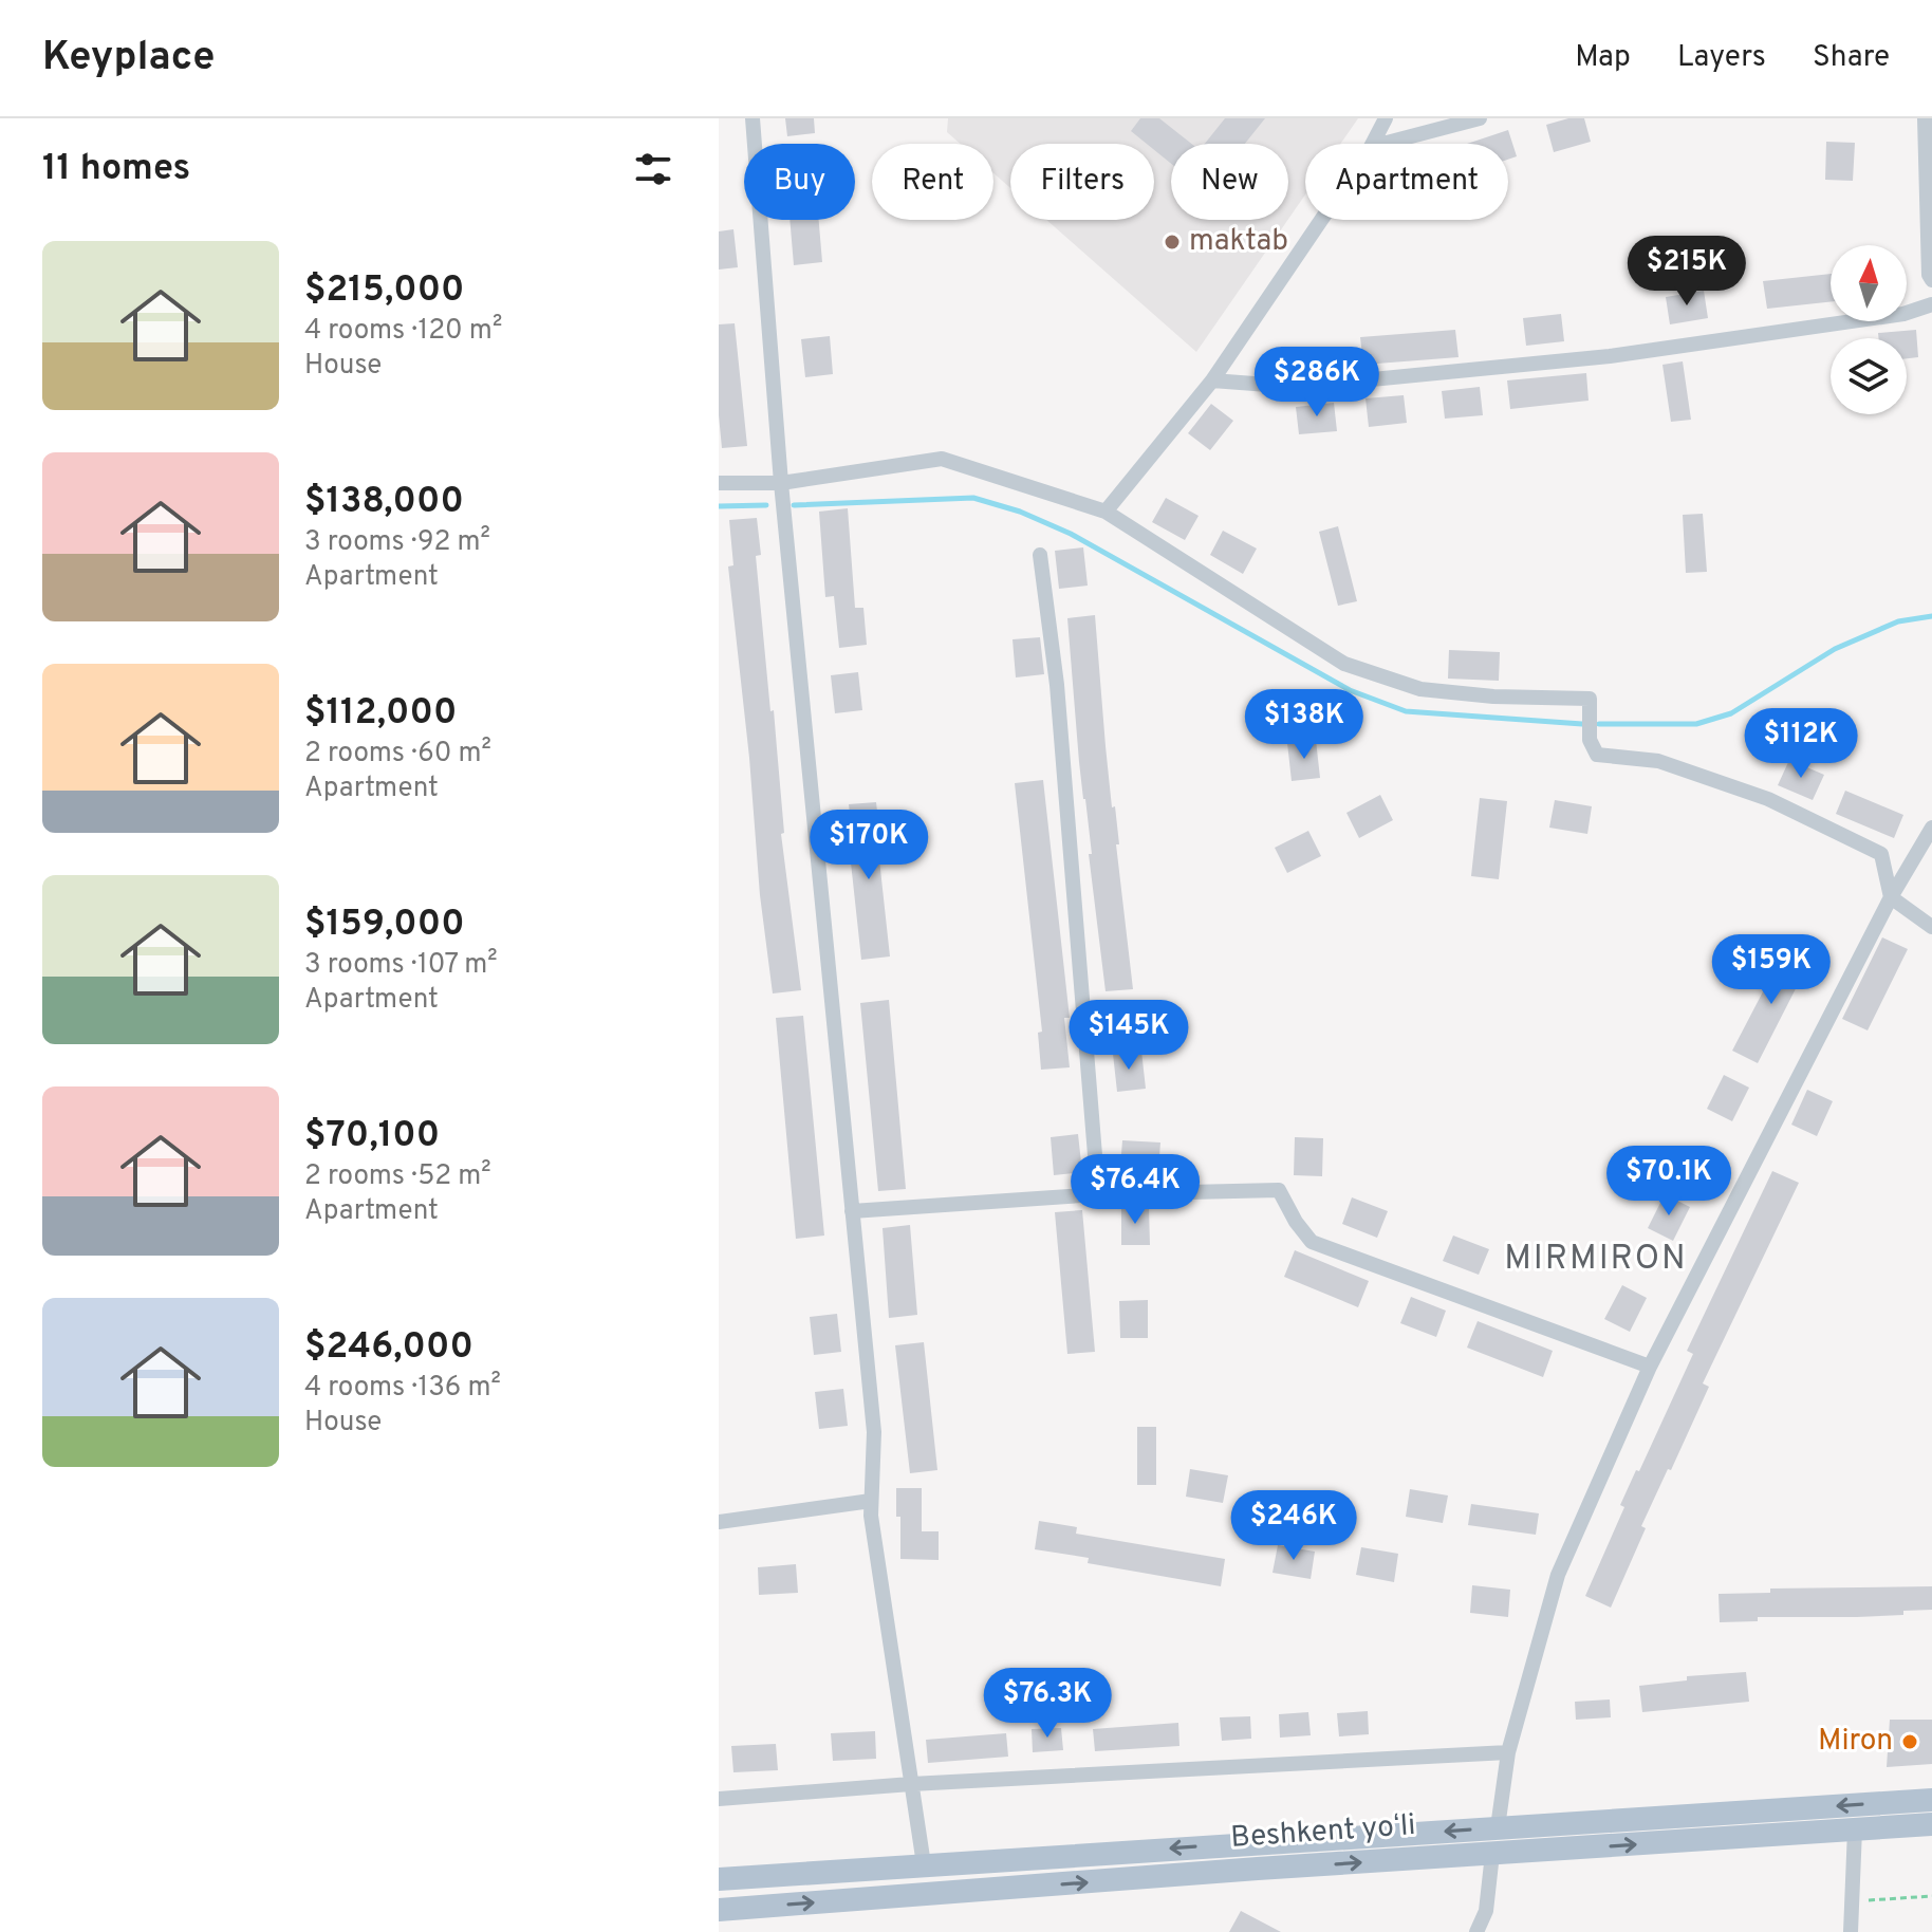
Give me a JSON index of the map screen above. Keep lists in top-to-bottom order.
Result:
{
  "streets": {
    "main road": ["Beshkent yoʻli"]
  },
  "districts": ["MIRMIRON"],
  "places": ["maktab", "Miron"],
  "north": "top",
  "page": {
    "header": "Keyplace",
    "nav": ["Map", "Layers", "Share"],
    "heading": "11 homes",
    "chip": [
      "Buy",
      "Rent",
      "Filters",
      "New",
      "Apartment"
    ],
    "list": [
      {
        "name": "$215,000",
        "note": "4 rooms · 120 m² · House"
      },
      {
        "name": "$138,000",
        "note": "3 rooms · 92 m² · Apartment"
      },
      {
        "name": "$112,000",
        "note": "2 rooms · 60 m² · Apartment"
      },
      {
        "name": "$159,000",
        "note": "3 rooms · 107 m² · Apartment"
      },
      {
        "name": "$70,100",
        "note": "2 rooms · 52 m² · Apartment"
      },
      {
        "name": "$246,000",
        "note": "4 rooms · 136 m² · House"
      }
    ],
    "price": [
      "$215K",
      "$286K",
      "$138K",
      "$112K",
      "$170K",
      "$159K",
      "$145K",
      "$70.1K",
      "$76.4K",
      "$246K",
      "$76.3K"
    ]
  }
}
